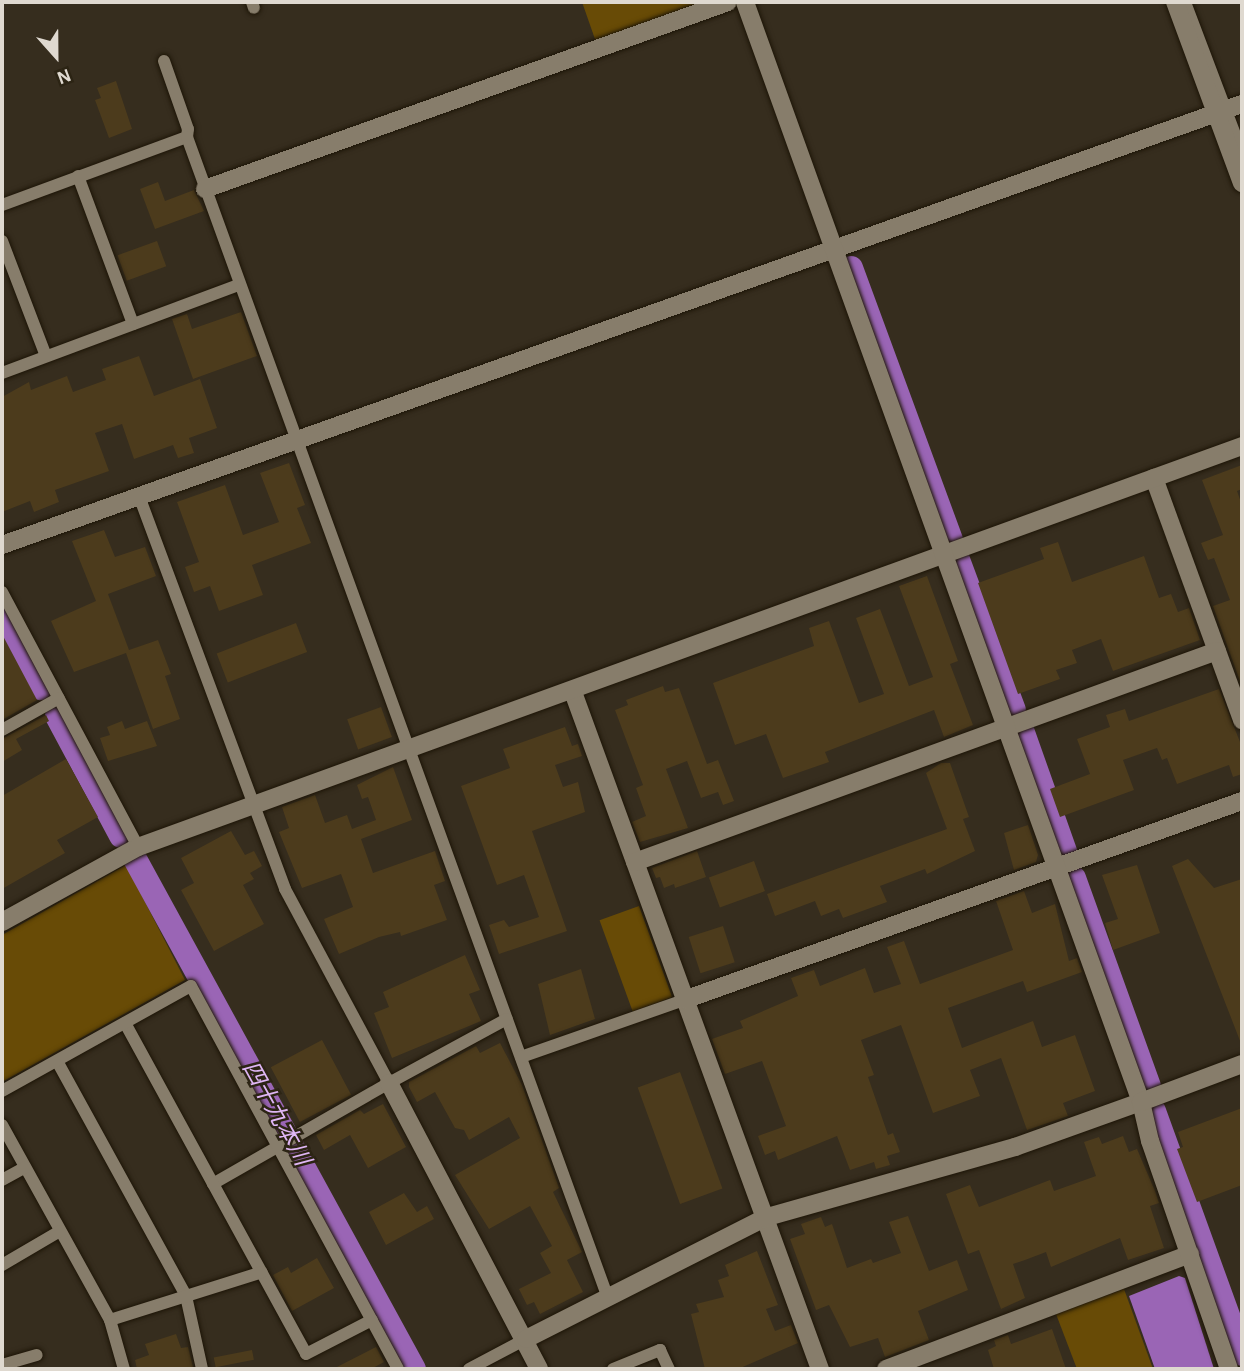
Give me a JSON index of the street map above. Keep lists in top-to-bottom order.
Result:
{
  "water": ["四十九本川"],
  "north": "bottom"
}
